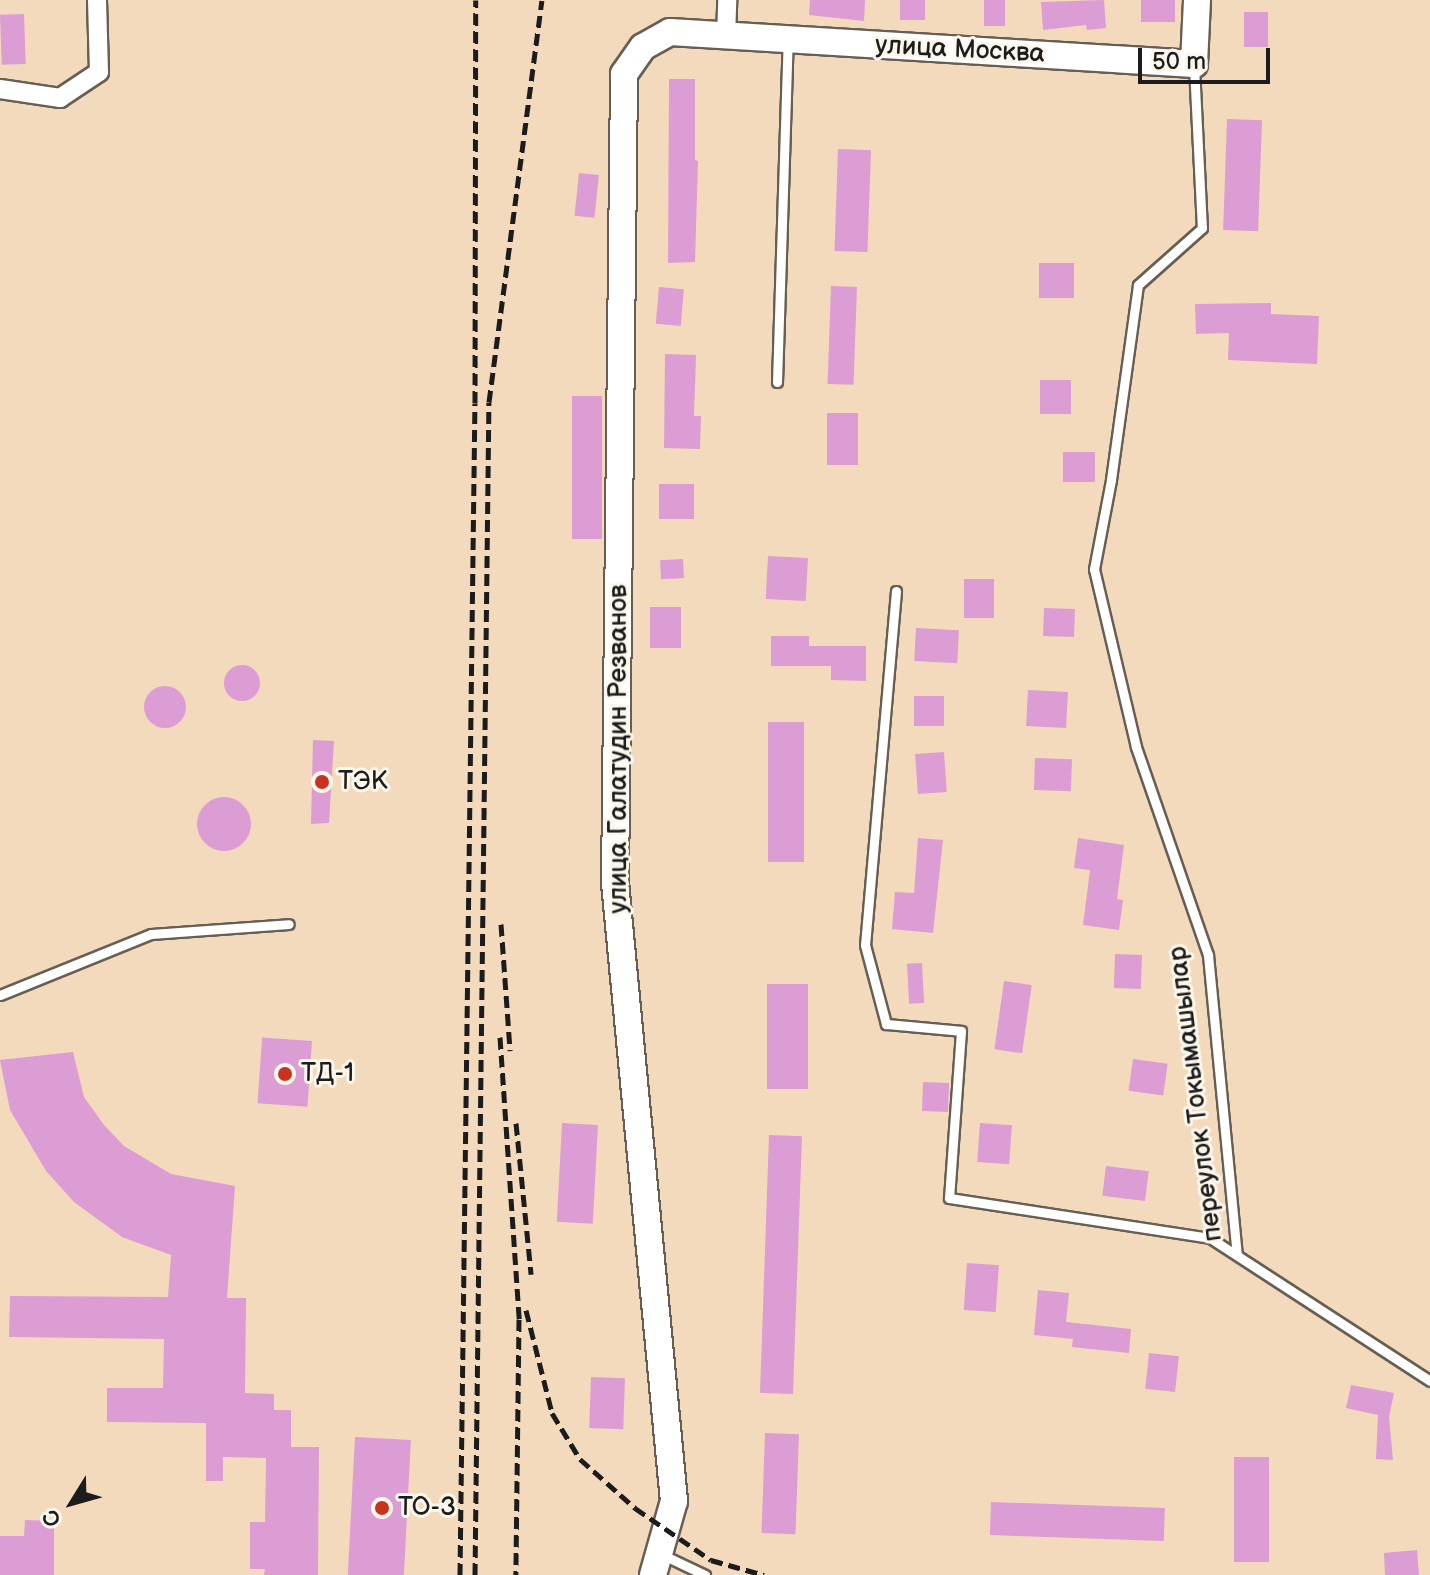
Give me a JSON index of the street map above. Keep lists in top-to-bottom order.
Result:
{
  "streets": {
    "street": ["улица Москва", "улица Галатудин Резванов"],
    "lane": ["переулок Токымашылар"]
  },
  "crossings": [
    ["улица Москва", "улица Галатудин Резванов"],
    ["улица Москва", "переулок Токымашылар"]
  ],
  "places": ["ТЭК", "ТД-1", "ТО-3"],
  "scale_bar": "50 m",
  "north": "bottom left"
}
